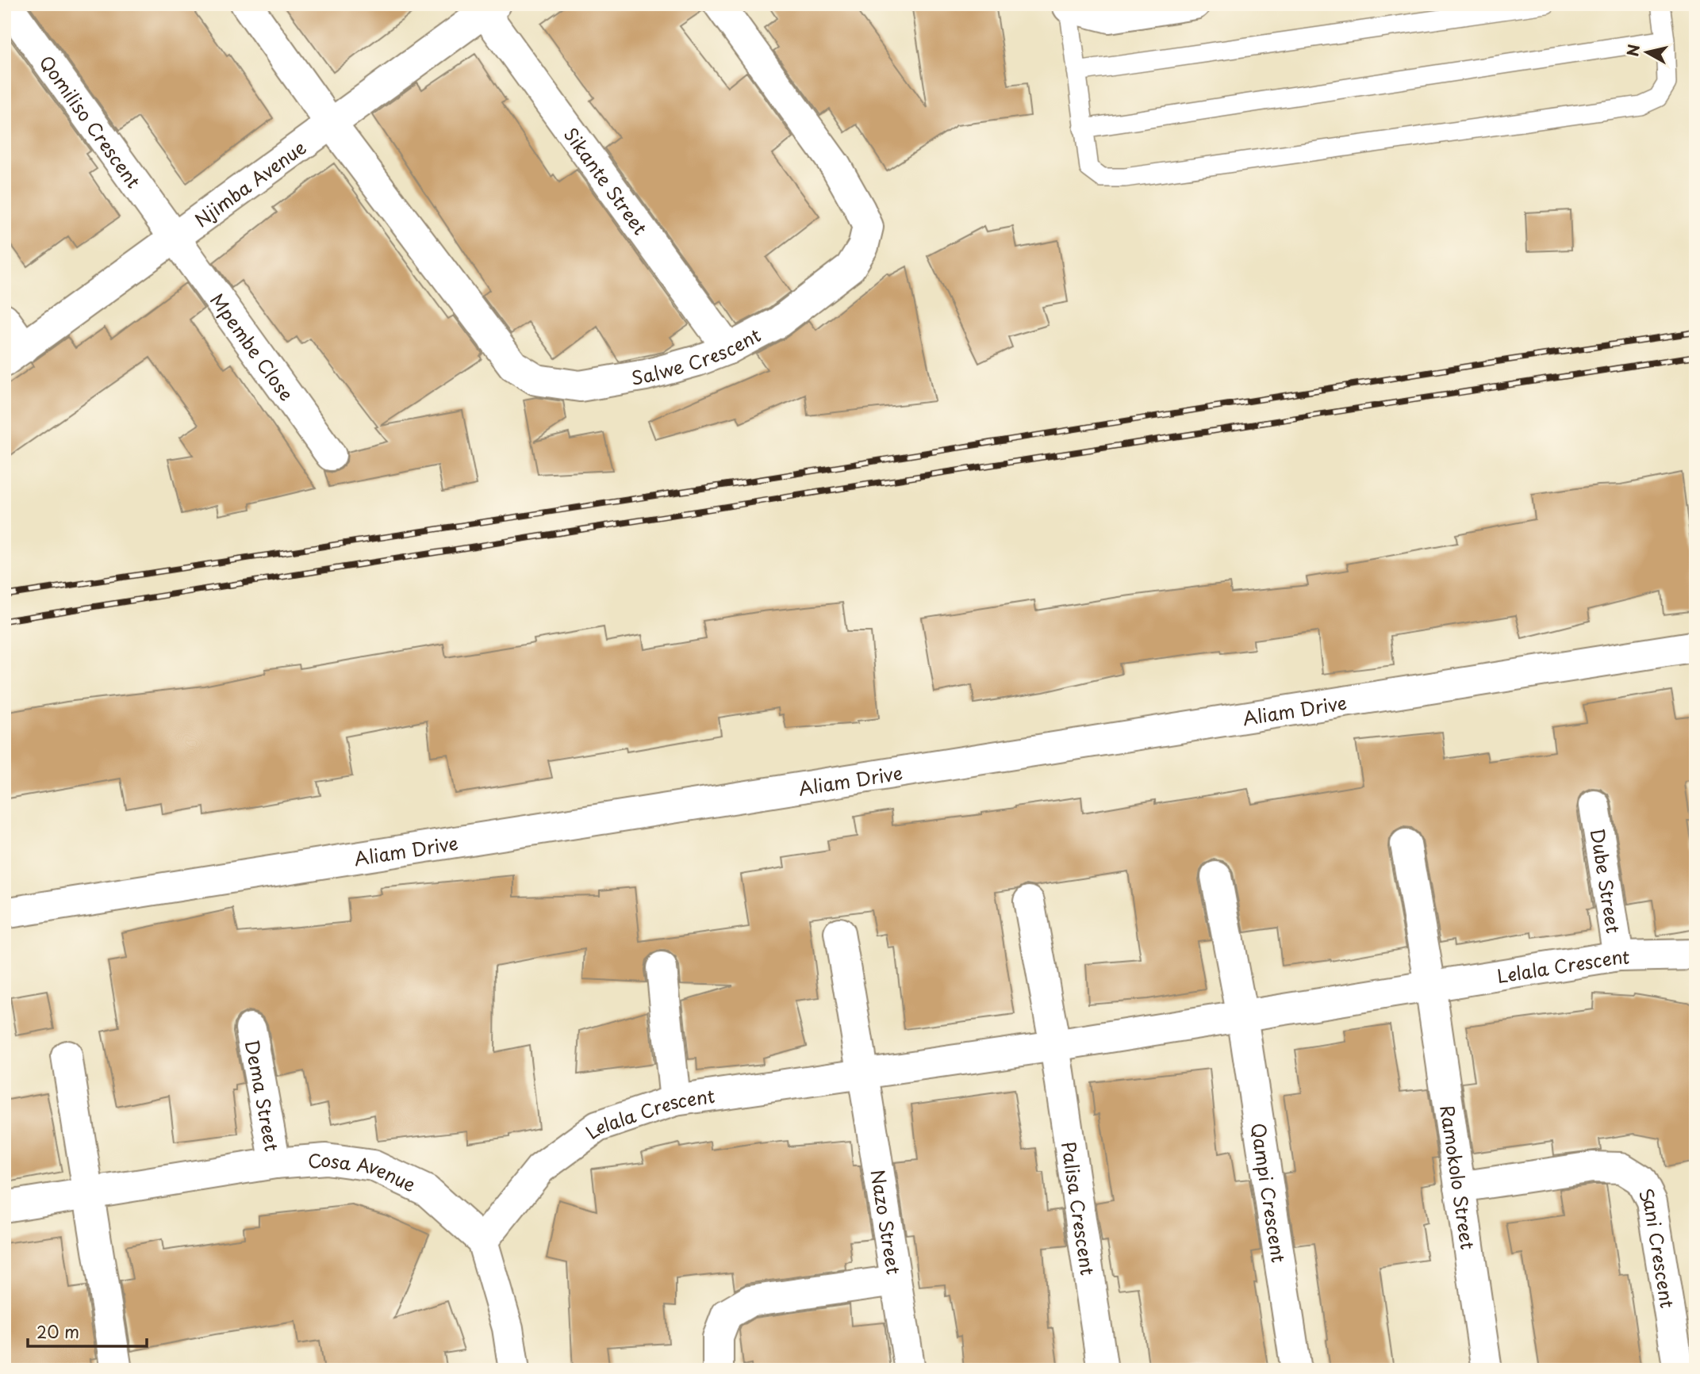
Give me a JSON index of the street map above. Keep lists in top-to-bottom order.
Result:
{
  "streets": {
    "street": [
      "Qomiliso Crescent",
      "Sikante Street",
      "Njimba Avenue",
      "Mpembe Close",
      "Salwe Crescent",
      "Aliam Drive",
      "Dube Street",
      "Lelala Crescent",
      "Dema Street",
      "Cosa Avenue",
      "Ramokolo Street",
      "Qampi Crescent",
      "Palisa Crescent",
      "Nazo Street",
      "Sani Crescent"
    ]
  },
  "crossings": [
    ["Qomiliso Crescent", "Njimba Avenue"],
    ["Qomiliso Crescent", "Mpembe Close"],
    ["Sikante Street", "Njimba Avenue"],
    ["Sikante Street", "Salwe Crescent"],
    ["Njimba Avenue", "Mpembe Close"],
    ["Njimba Avenue", "Salwe Crescent"],
    ["Dube Street", "Lelala Crescent"],
    ["Lelala Crescent", "Cosa Avenue"],
    ["Lelala Crescent", "Ramokolo Street"],
    ["Lelala Crescent", "Qampi Crescent"],
    ["Lelala Crescent", "Palisa Crescent"],
    ["Lelala Crescent", "Nazo Street"],
    ["Dema Street", "Cosa Avenue"],
    ["Ramokolo Street", "Sani Crescent"]
  ],
  "scale_bar": "20 m",
  "north": "left"
}
